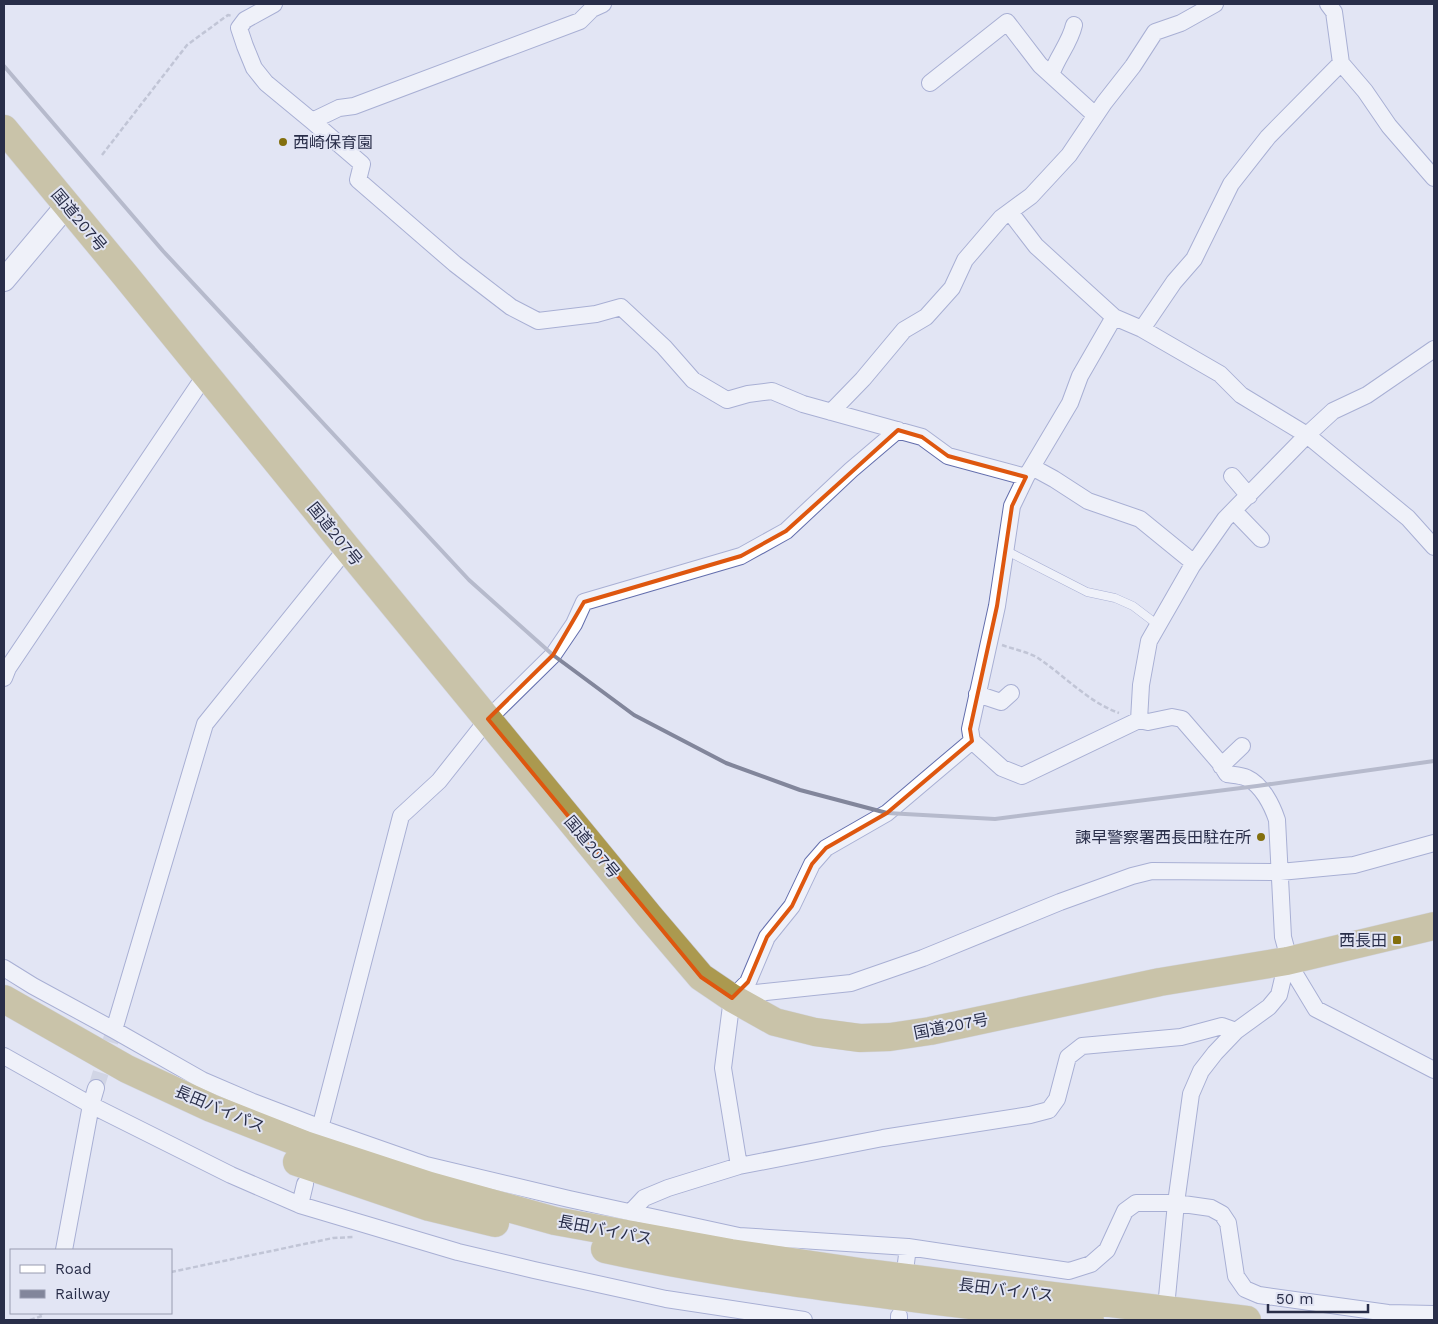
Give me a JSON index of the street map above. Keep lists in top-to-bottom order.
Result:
{
  "streets": {
    "highway": ["国道207号", "長田バイパス"]
  },
  "places": {
    "other": ["西崎保育園", "諫早警察署西長田駐在所"],
    "transit": ["西長田"]
  },
  "legend": ["Road", "Railway"],
  "scale_bar": "50 m"
}
